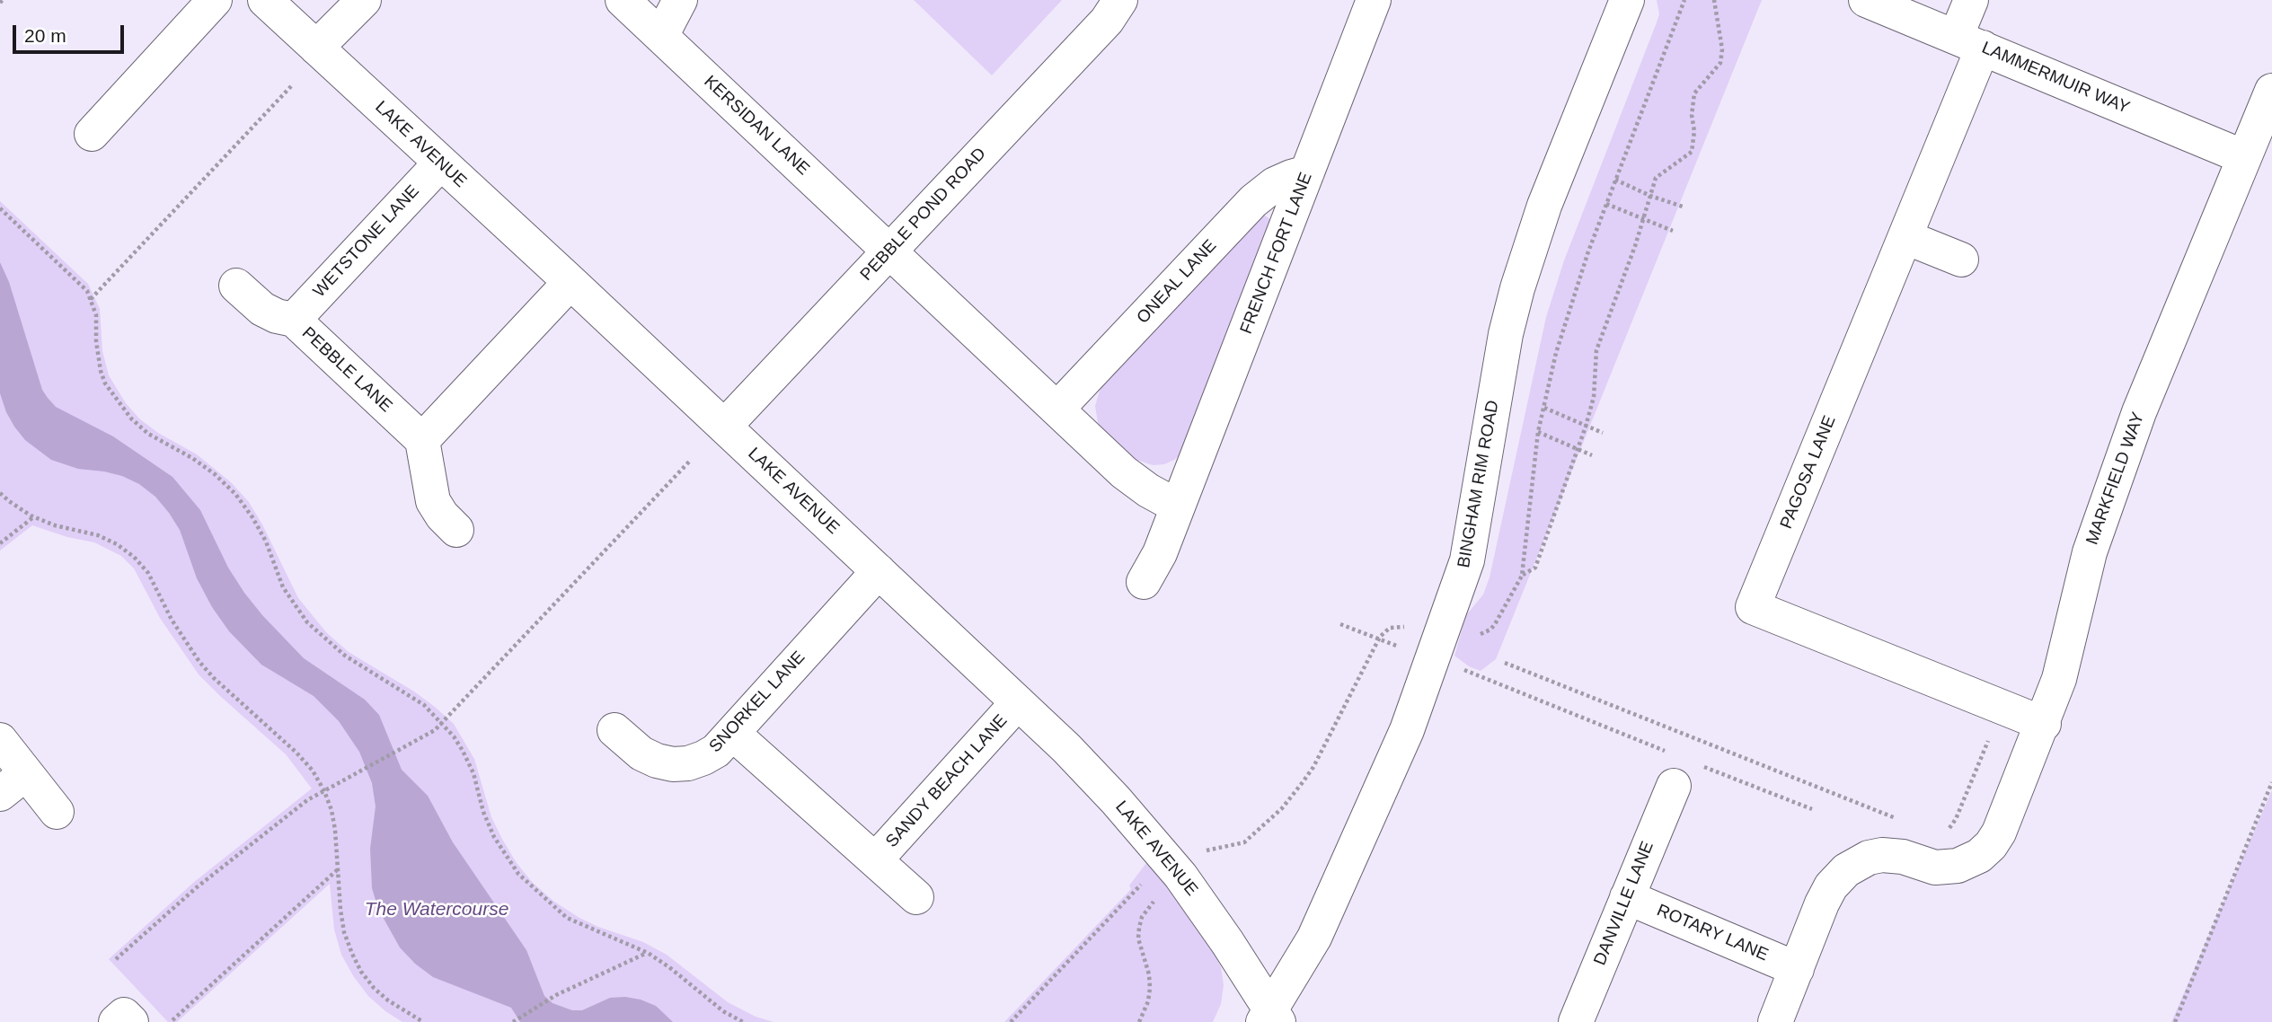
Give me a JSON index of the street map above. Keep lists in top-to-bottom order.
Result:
{
  "streets": {
    "street": [
      "LAMMERMUIR WAY",
      "KERSIDAN LANE",
      "LAKE AVENUE",
      "PEBBLE POND ROAD",
      "WETSTONE LANE",
      "FRENCH FORT LANE",
      "ONEAL LANE",
      "PEBBLE LANE",
      "PAGOSA LANE",
      "MARKFIELD WAY",
      "BINGHAM RIM ROAD",
      "SNORKEL LANE",
      "SANDY BEACH LANE",
      "DANVILLE LANE",
      "ROTARY LANE"
    ]
  },
  "crossings": [
    ["LAMMERMUIR WAY", "PAGOSA LANE"],
    ["LAMMERMUIR WAY", "MARKFIELD WAY"],
    ["KERSIDAN LANE", "PEBBLE POND ROAD"],
    ["LAKE AVENUE", "PEBBLE POND ROAD"],
    ["LAKE AVENUE", "WETSTONE LANE"],
    ["LAKE AVENUE", "BINGHAM RIM ROAD"],
    ["LAKE AVENUE", "SNORKEL LANE"],
    ["LAKE AVENUE", "SANDY BEACH LANE"],
    ["WETSTONE LANE", "PEBBLE LANE"],
    ["FRENCH FORT LANE", "ONEAL LANE"],
    ["PAGOSA LANE", "MARKFIELD WAY"],
    ["MARKFIELD WAY", "ROTARY LANE"],
    ["SNORKEL LANE", "SANDY BEACH LANE"],
    ["DANVILLE LANE", "ROTARY LANE"]
  ],
  "water": ["The Watercourse"],
  "scale_bar": "20 m"
}
